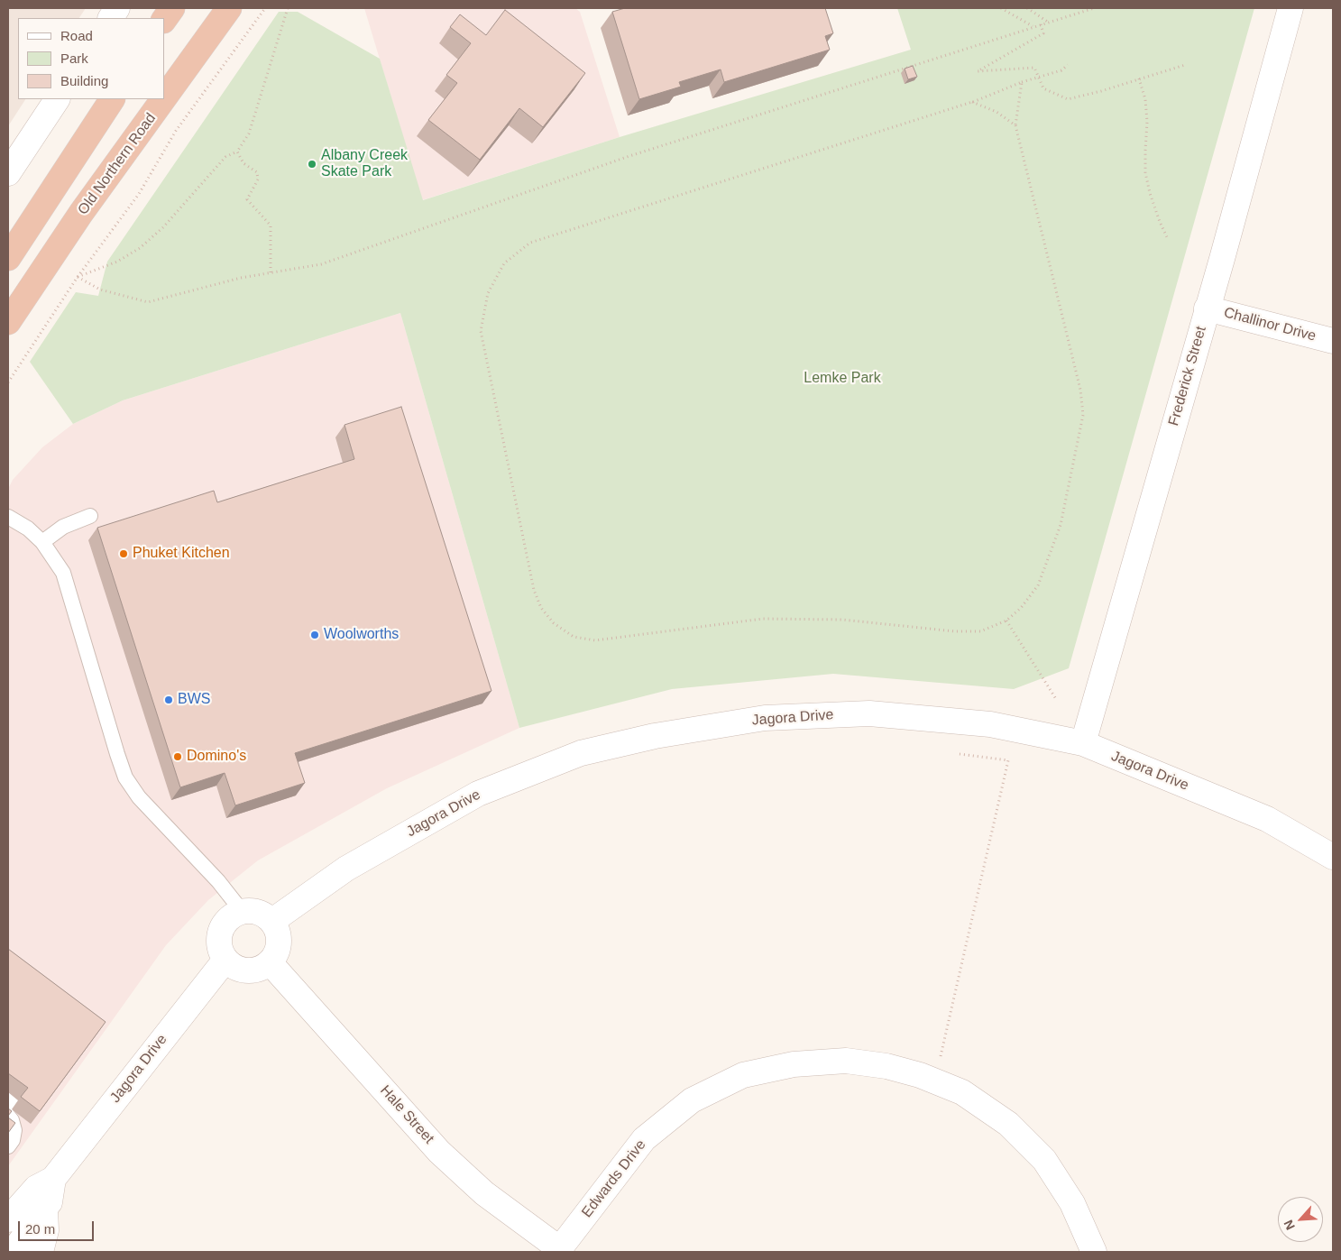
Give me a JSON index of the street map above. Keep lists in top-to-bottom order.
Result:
{
  "streets": {
    "highway": ["Old Northern Road"],
    "street": [
      "Challinor Drive",
      "Frederick Street",
      "Jagora Drive",
      "Hale Street",
      "Edwards Drive"
    ]
  },
  "crossings": [
    ["Challinor Drive", "Frederick Street"],
    ["Frederick Street", "Jagora Drive"],
    ["Jagora Drive", "Hale Street"],
    ["Hale Street", "Edwards Drive"]
  ],
  "parks": ["Lemke Park"],
  "places": [
    "Albany Creek Skate Park",
    "Phuket Kitchen",
    "Woolworths",
    "BWS",
    "Domino's"
  ],
  "legend": ["Road", "Park", "Building"],
  "scale_bar": "20 m",
  "north": "bottom left"
}
